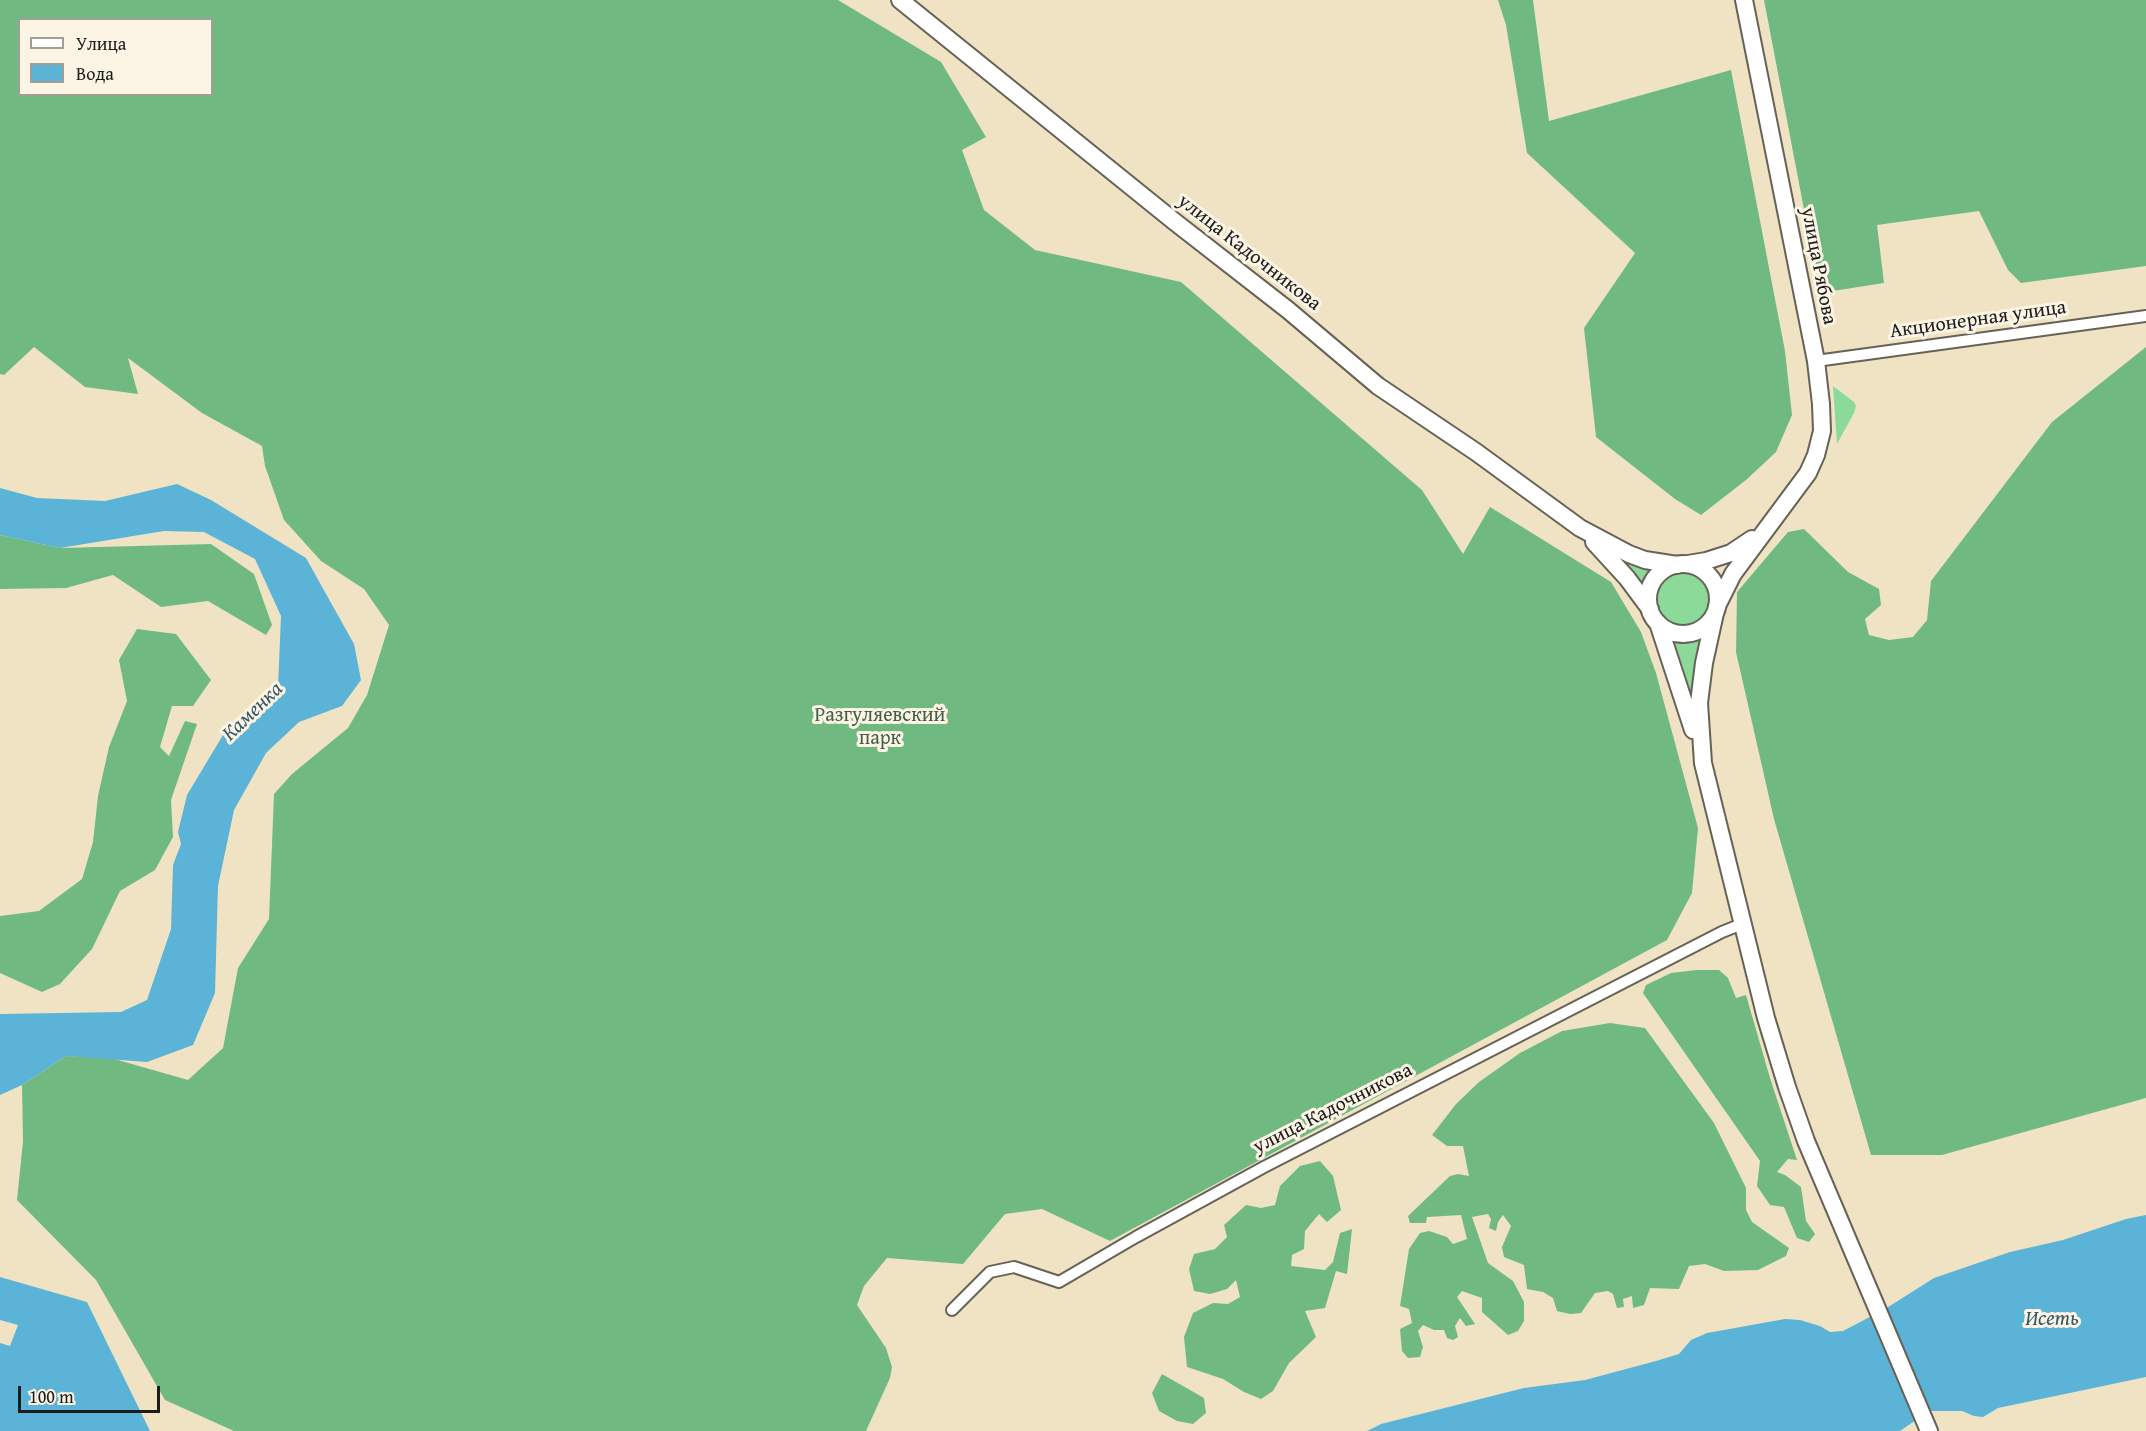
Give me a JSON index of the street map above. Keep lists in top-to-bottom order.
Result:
{
  "streets": {
    "main road": ["улица Кадочникова", "улица Рябова"],
    "street": ["Акционерная улица"]
  },
  "crossings": [
    ["улица Рябова", "Акционерная улица"]
  ],
  "water": ["Каменка", "Исеть"],
  "parks": ["Разгуляевский парк"],
  "legend": ["Улица", "Вода"],
  "scale_bar": "100 m"
}
